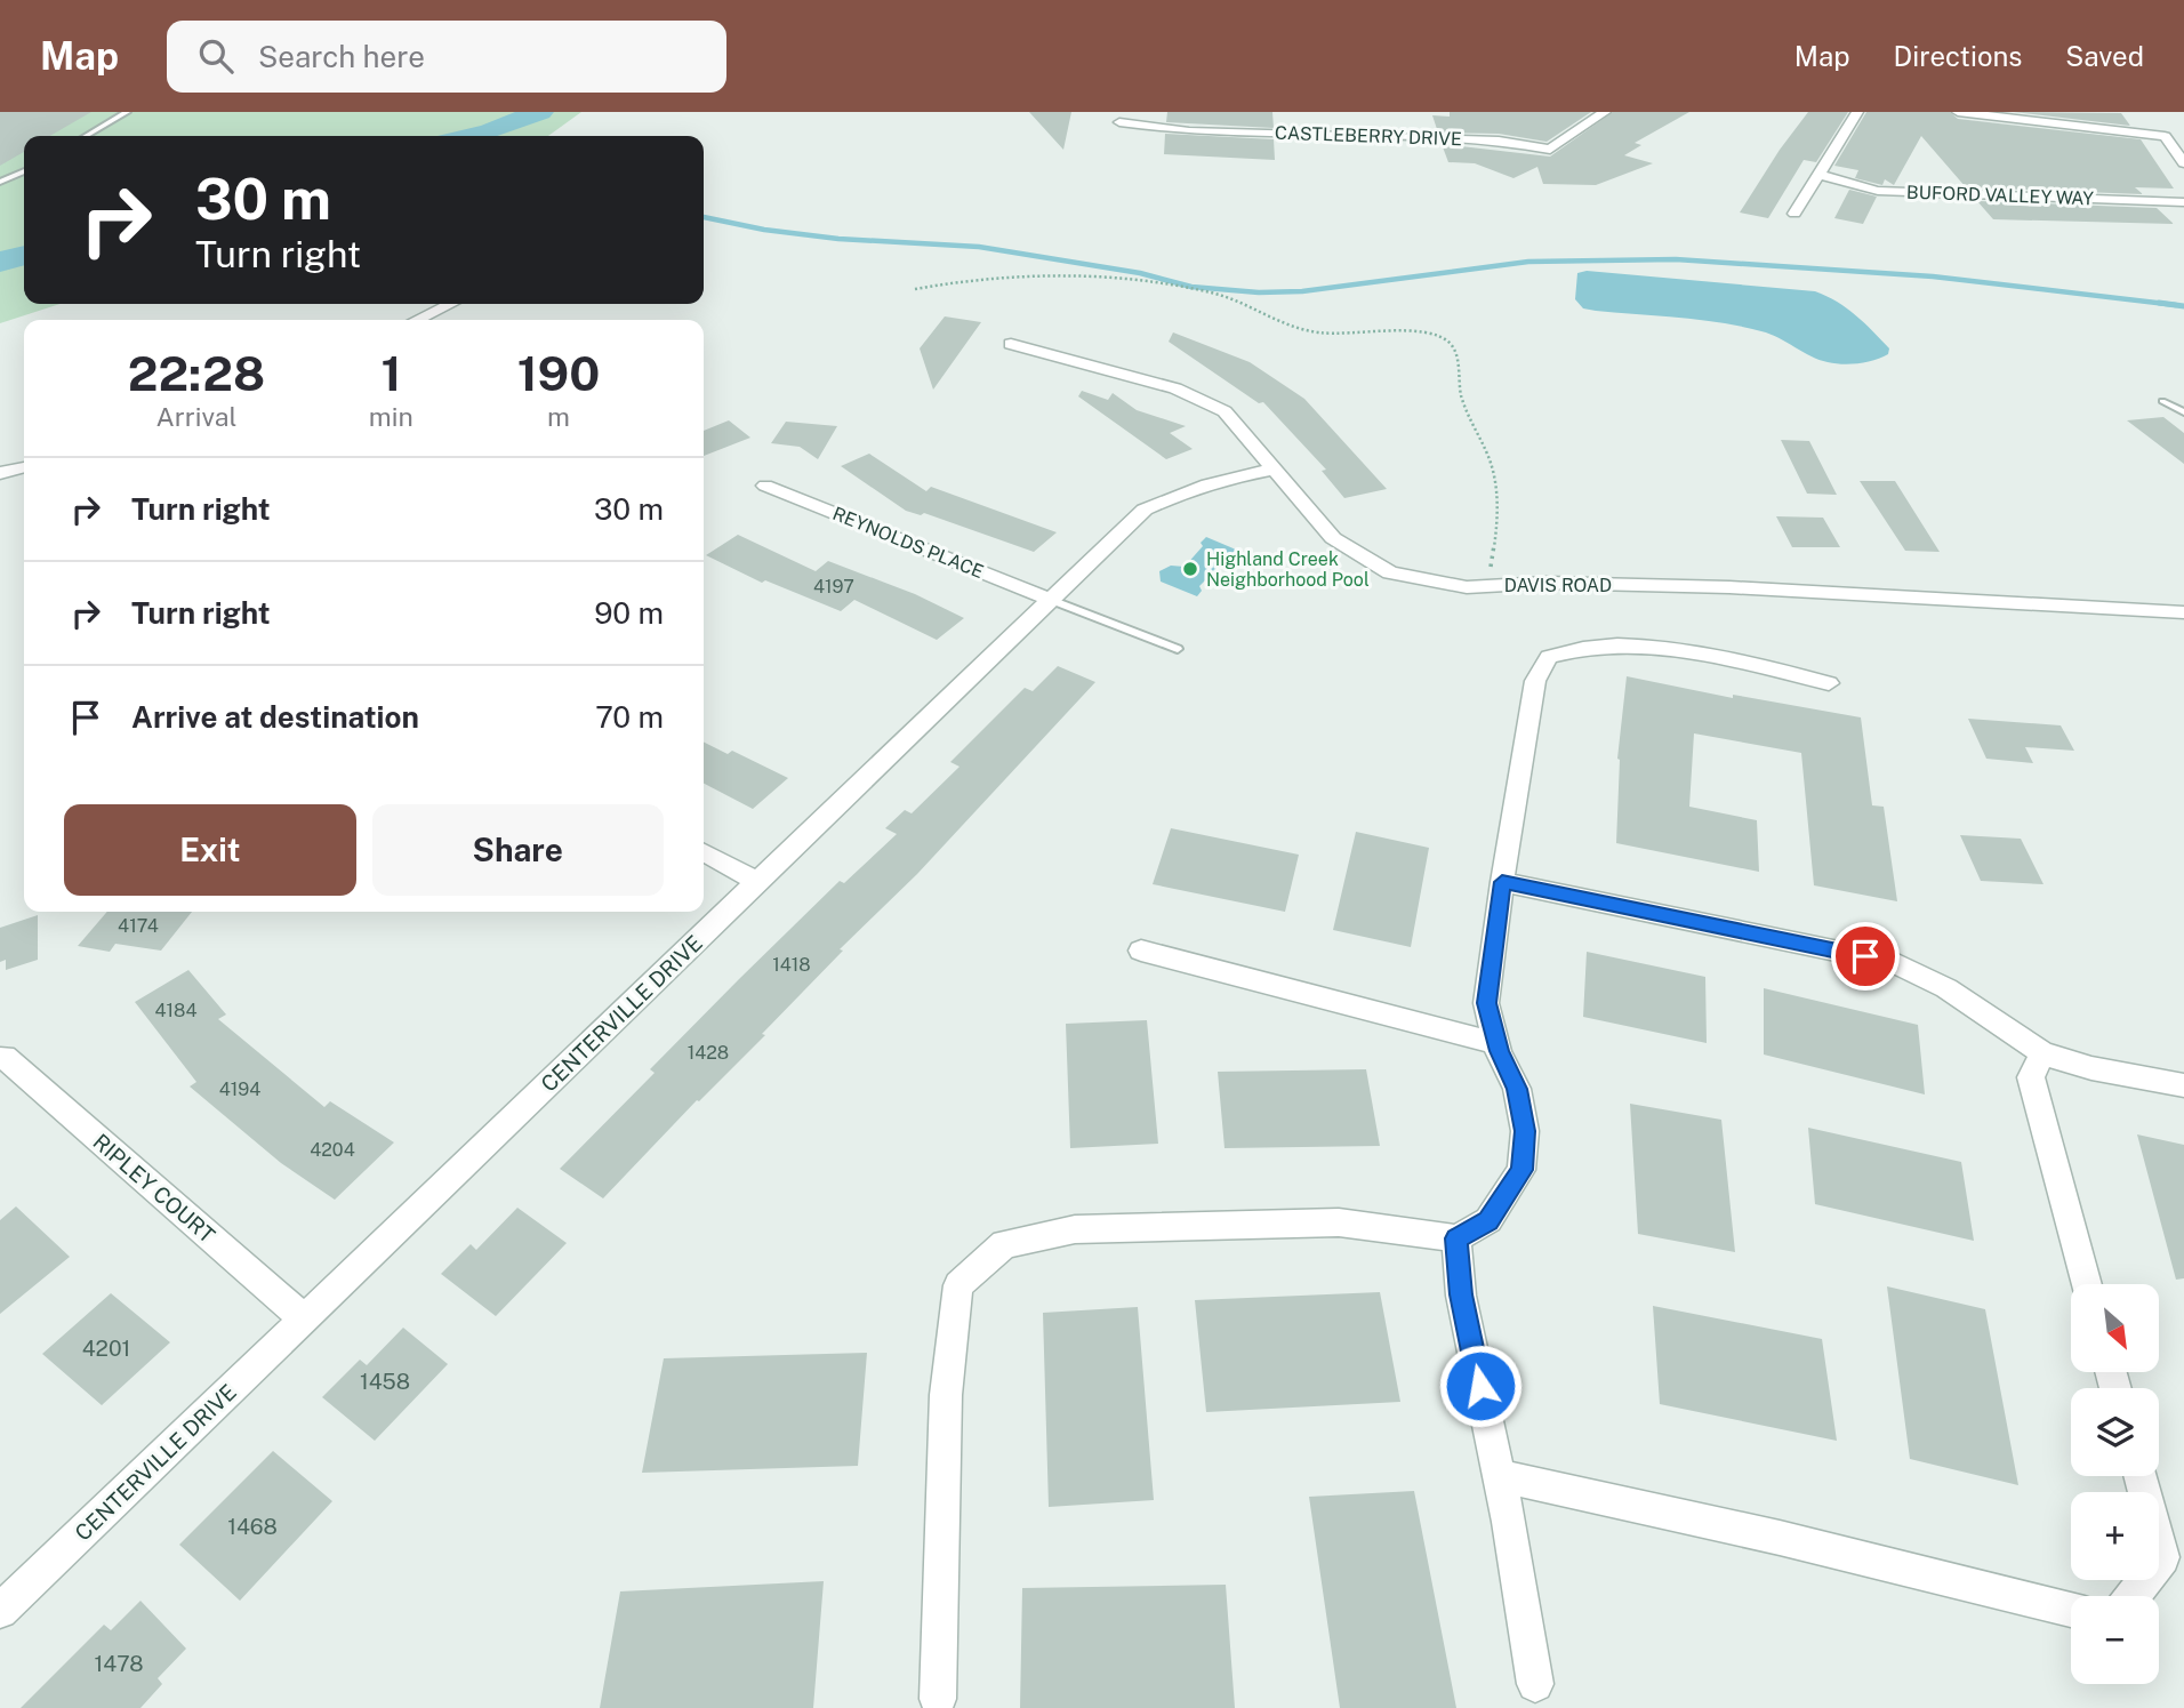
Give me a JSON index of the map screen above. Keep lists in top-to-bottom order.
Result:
{
  "streets": {
    "street": [
      "CASTLEBERRY DRIVE",
      "BUFORD VALLEY WAY",
      "REYNOLDS PLACE",
      "DAVIS ROAD",
      "CENTERVILLE DRIVE",
      "RIPLEY COURT"
    ]
  },
  "crossings": [
    ["REYNOLDS PLACE", "CENTERVILLE DRIVE"],
    ["DAVIS ROAD", "CENTERVILLE DRIVE"],
    ["CENTERVILLE DRIVE", "RIPLEY COURT"]
  ],
  "places": ["Highland Creek Neighborhood Pool"],
  "house_numbers": [
    "4197",
    "4174",
    "1418",
    "4184",
    "1428",
    "4194",
    "4204",
    "4201",
    "1458",
    "1468",
    "1478"
  ],
  "north": "bottom right",
  "page": {
    "header": "Map",
    "search": "Search here",
    "nav": ["Map", "Directions", "Saved"],
    "turn": ["30 m", "Turn right"],
    "eta": [
      "22:28",
      "Arrival",
      "1",
      "min",
      "190",
      "m"
    ],
    "list": [
      {
        "name": "Turn right",
        "value": "30 m"
      },
      {
        "name": "Turn right",
        "value": "90 m"
      },
      {
        "name": "Arrive at destination",
        "value": "70 m"
      }
    ],
    "buttons": ["Exit", "Share"],
    "map_buttons": ["+", "−"]
  }
}
